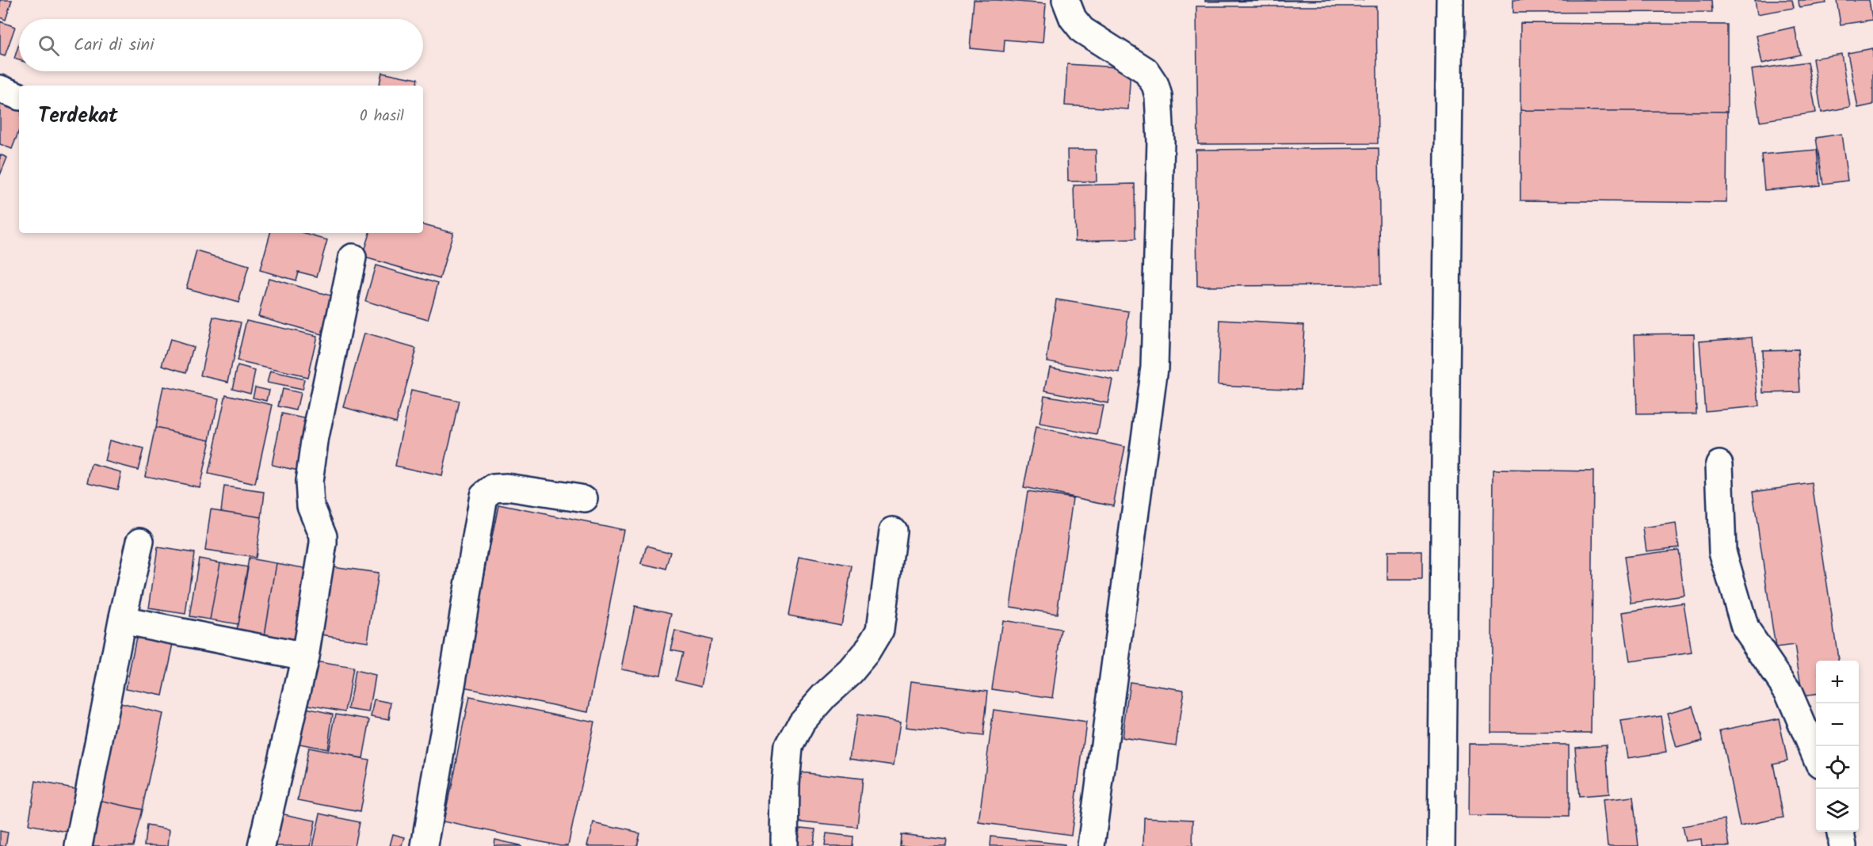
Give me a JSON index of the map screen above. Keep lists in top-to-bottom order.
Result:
{
  "page": {
    "search": "Cari di sini",
    "heading": ["Terdekat", "0 hasil"],
    "map_buttons": ["+", "−"]
  }
}
